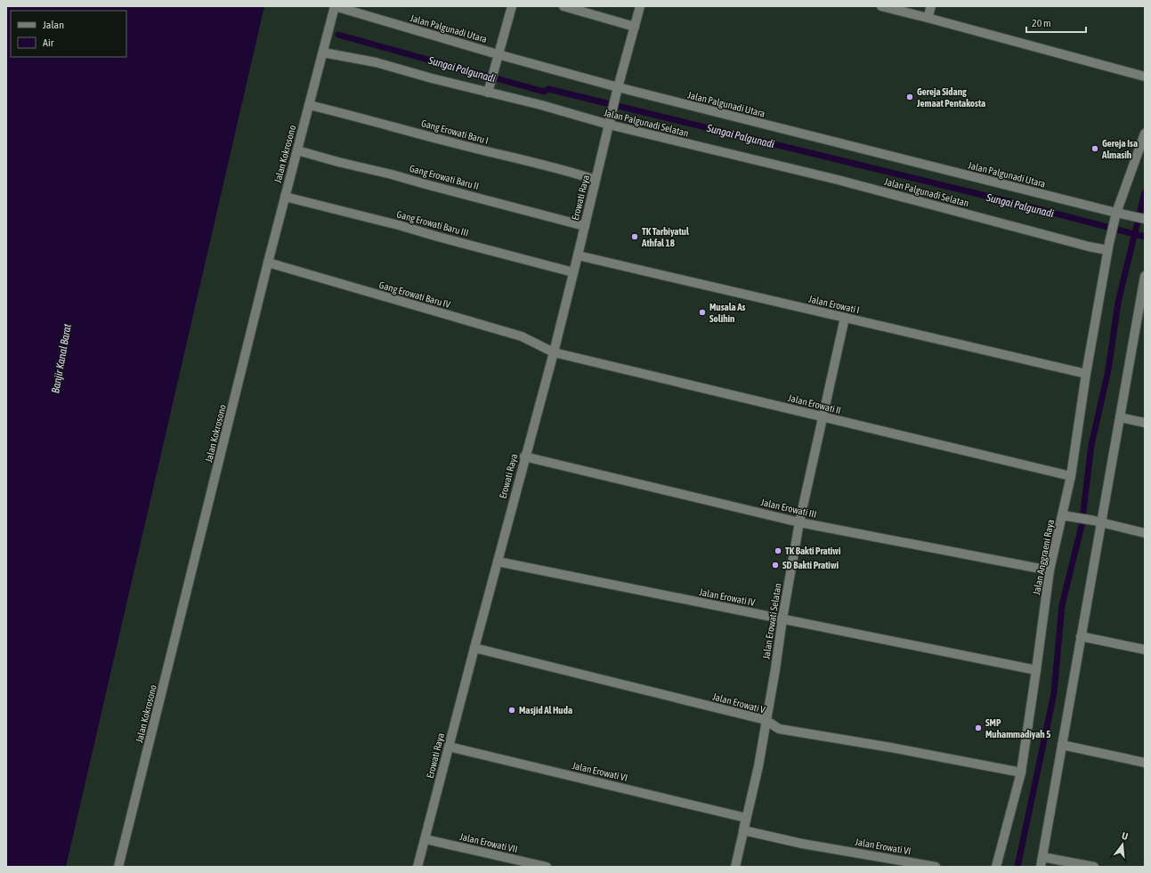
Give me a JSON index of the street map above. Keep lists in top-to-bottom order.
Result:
{
  "streets": {
    "street": [
      "Jalan Palgunadi Utara",
      "Jalan Palgunadi Selatan",
      "Gang Erowati Baru I",
      "Jalan Kokrosono",
      "Gang Erowati Baru II",
      "Erowati Raya",
      "Gang Erowati Baru III",
      "Gang Erowati Baru IV",
      "Jalan Erowati I",
      "Jalan Erowati II",
      "Jalan Erowati III",
      "Jalan Anggraeni Raya",
      "Jalan Erowati IV",
      "Jalan Erowati Selatan",
      "Jalan Erowati V",
      "Jalan Erowati VI",
      "Jalan Erowati VII"
    ]
  },
  "crossings": [
    ["Jalan Palgunadi Utara", "Jalan Kokrosono"],
    ["Jalan Palgunadi Utara", "Erowati Raya"],
    ["Jalan Palgunadi Utara", "Jalan Anggraeni Raya"],
    ["Jalan Palgunadi Selatan", "Jalan Kokrosono"],
    ["Jalan Palgunadi Selatan", "Erowati Raya"],
    ["Jalan Palgunadi Selatan", "Jalan Anggraeni Raya"],
    ["Gang Erowati Baru I", "Jalan Kokrosono"],
    ["Gang Erowati Baru I", "Erowati Raya"],
    ["Jalan Kokrosono", "Gang Erowati Baru II"],
    ["Jalan Kokrosono", "Gang Erowati Baru III"],
    ["Jalan Kokrosono", "Gang Erowati Baru IV"],
    ["Gang Erowati Baru II", "Erowati Raya"],
    ["Erowati Raya", "Gang Erowati Baru III"],
    ["Erowati Raya", "Gang Erowati Baru IV"],
    ["Erowati Raya", "Jalan Erowati I"],
    ["Erowati Raya", "Jalan Erowati II"],
    ["Erowati Raya", "Jalan Erowati III"],
    ["Erowati Raya", "Jalan Erowati IV"],
    ["Erowati Raya", "Jalan Erowati V"],
    ["Erowati Raya", "Jalan Erowati VI"],
    ["Erowati Raya", "Jalan Erowati VII"],
    ["Gang Erowati Baru IV", "Jalan Erowati II"],
    ["Jalan Erowati I", "Jalan Anggraeni Raya"],
    ["Jalan Erowati I", "Jalan Erowati Selatan"],
    ["Jalan Erowati II", "Jalan Anggraeni Raya"],
    ["Jalan Erowati II", "Jalan Erowati Selatan"],
    ["Jalan Erowati III", "Jalan Anggraeni Raya"],
    ["Jalan Erowati III", "Jalan Erowati Selatan"],
    ["Jalan Anggraeni Raya", "Jalan Erowati IV"],
    ["Jalan Anggraeni Raya", "Jalan Erowati V"],
    ["Jalan Erowati IV", "Jalan Erowati Selatan"],
    ["Jalan Erowati Selatan", "Jalan Erowati V"],
    ["Jalan Erowati Selatan", "Jalan Erowati VI"]
  ],
  "water": ["Sungai Palgunadi", "Banjir Kanal Barat"],
  "places": [
    "Gereja Sidang Jemaat Pentakosta",
    "Gereja Isa Almasih",
    "TK Tarbiyatul Athfal 18",
    "Musala As Solihin",
    "TK Bakti Pratiwi",
    "SD Bakti Pratiwi",
    "Masjid Al Huda",
    "SMP Muhammadiyah 5"
  ],
  "legend": ["Jalan", "Air"],
  "scale_bar": "20 m",
  "north": "top"
}
